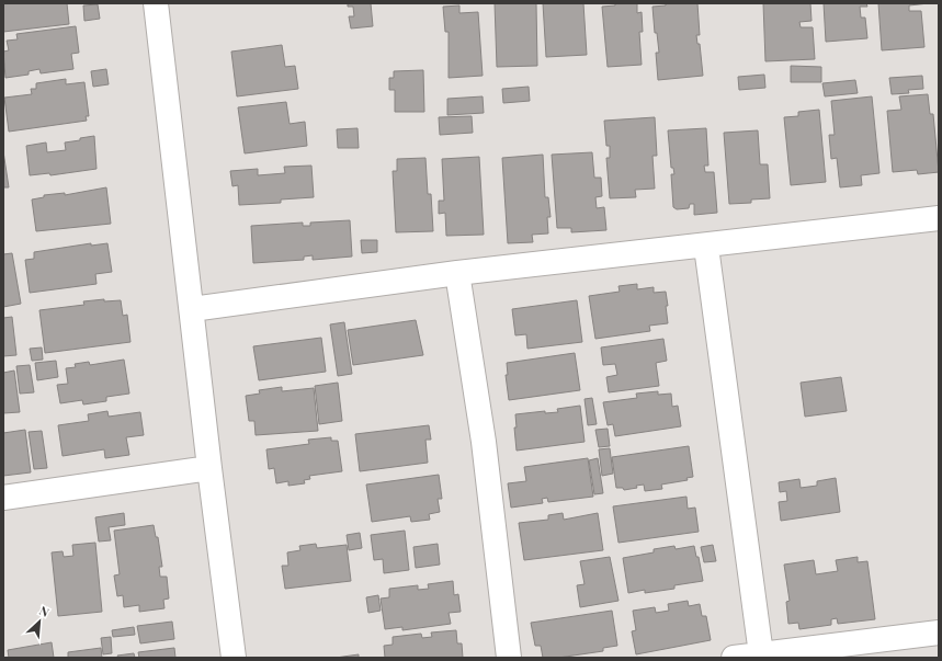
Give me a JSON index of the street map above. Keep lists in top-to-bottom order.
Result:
{
  "north": "top right"
}
